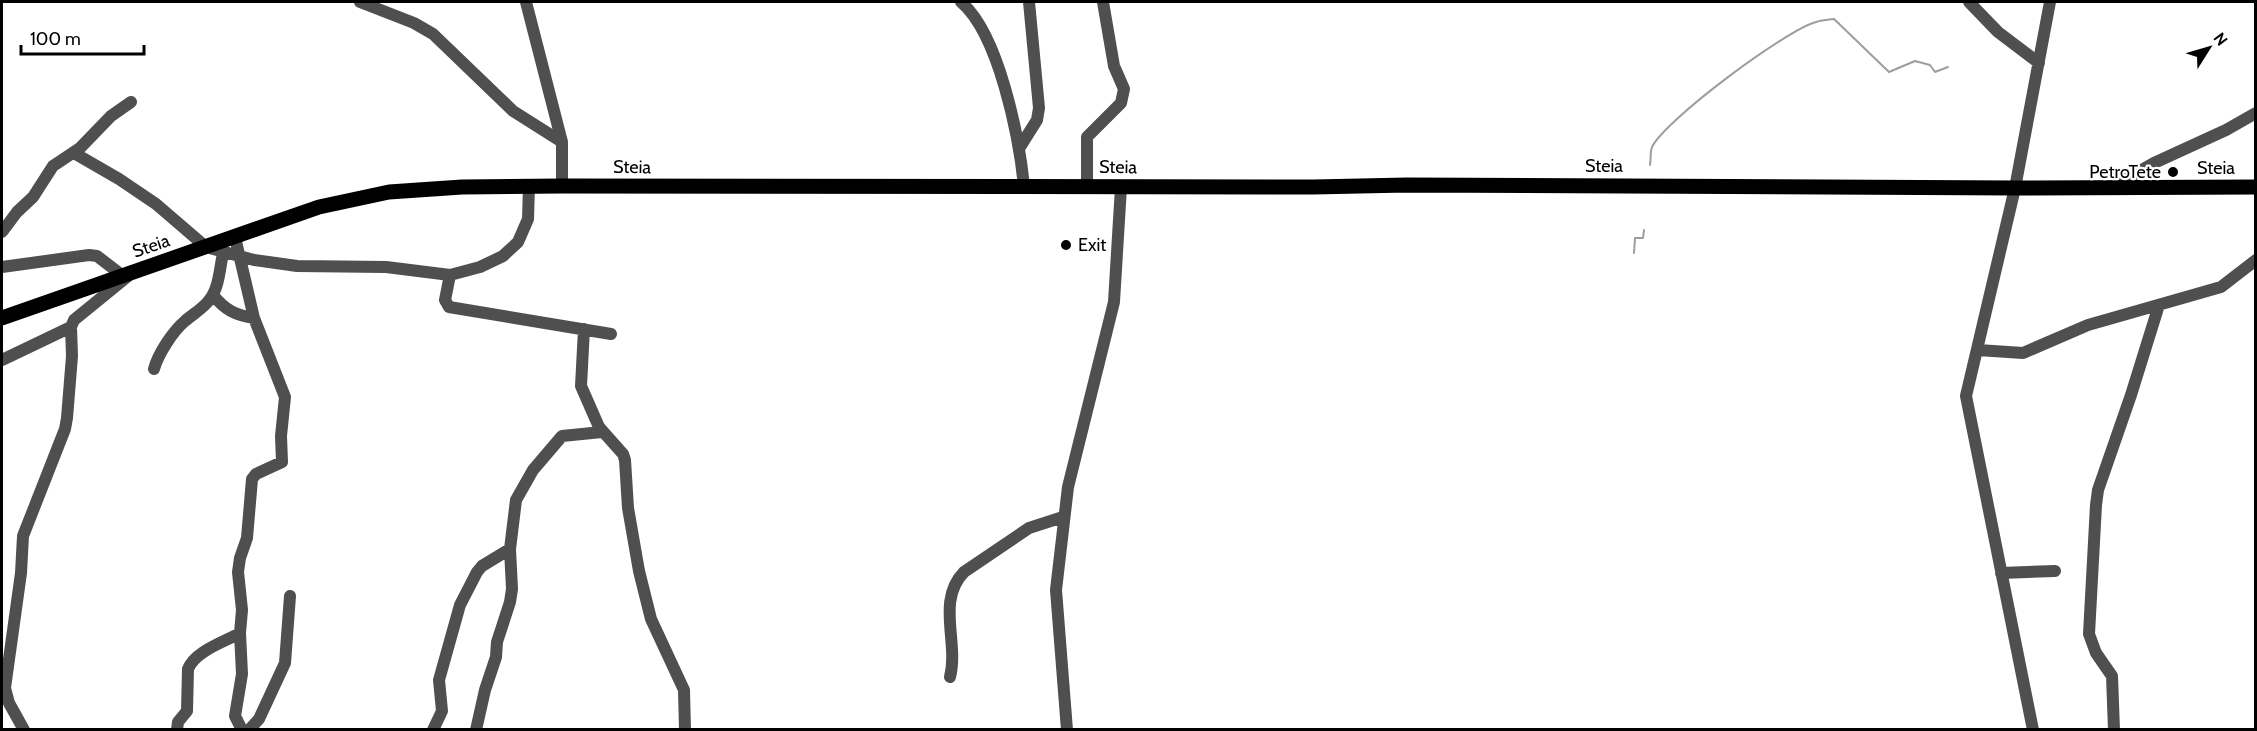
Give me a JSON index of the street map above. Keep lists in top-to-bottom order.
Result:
{
  "streets": {
    "main road": ["Steia"]
  },
  "places": ["PetroTete", "Exit"],
  "scale_bar": "100 m",
  "north": "top right"
}
